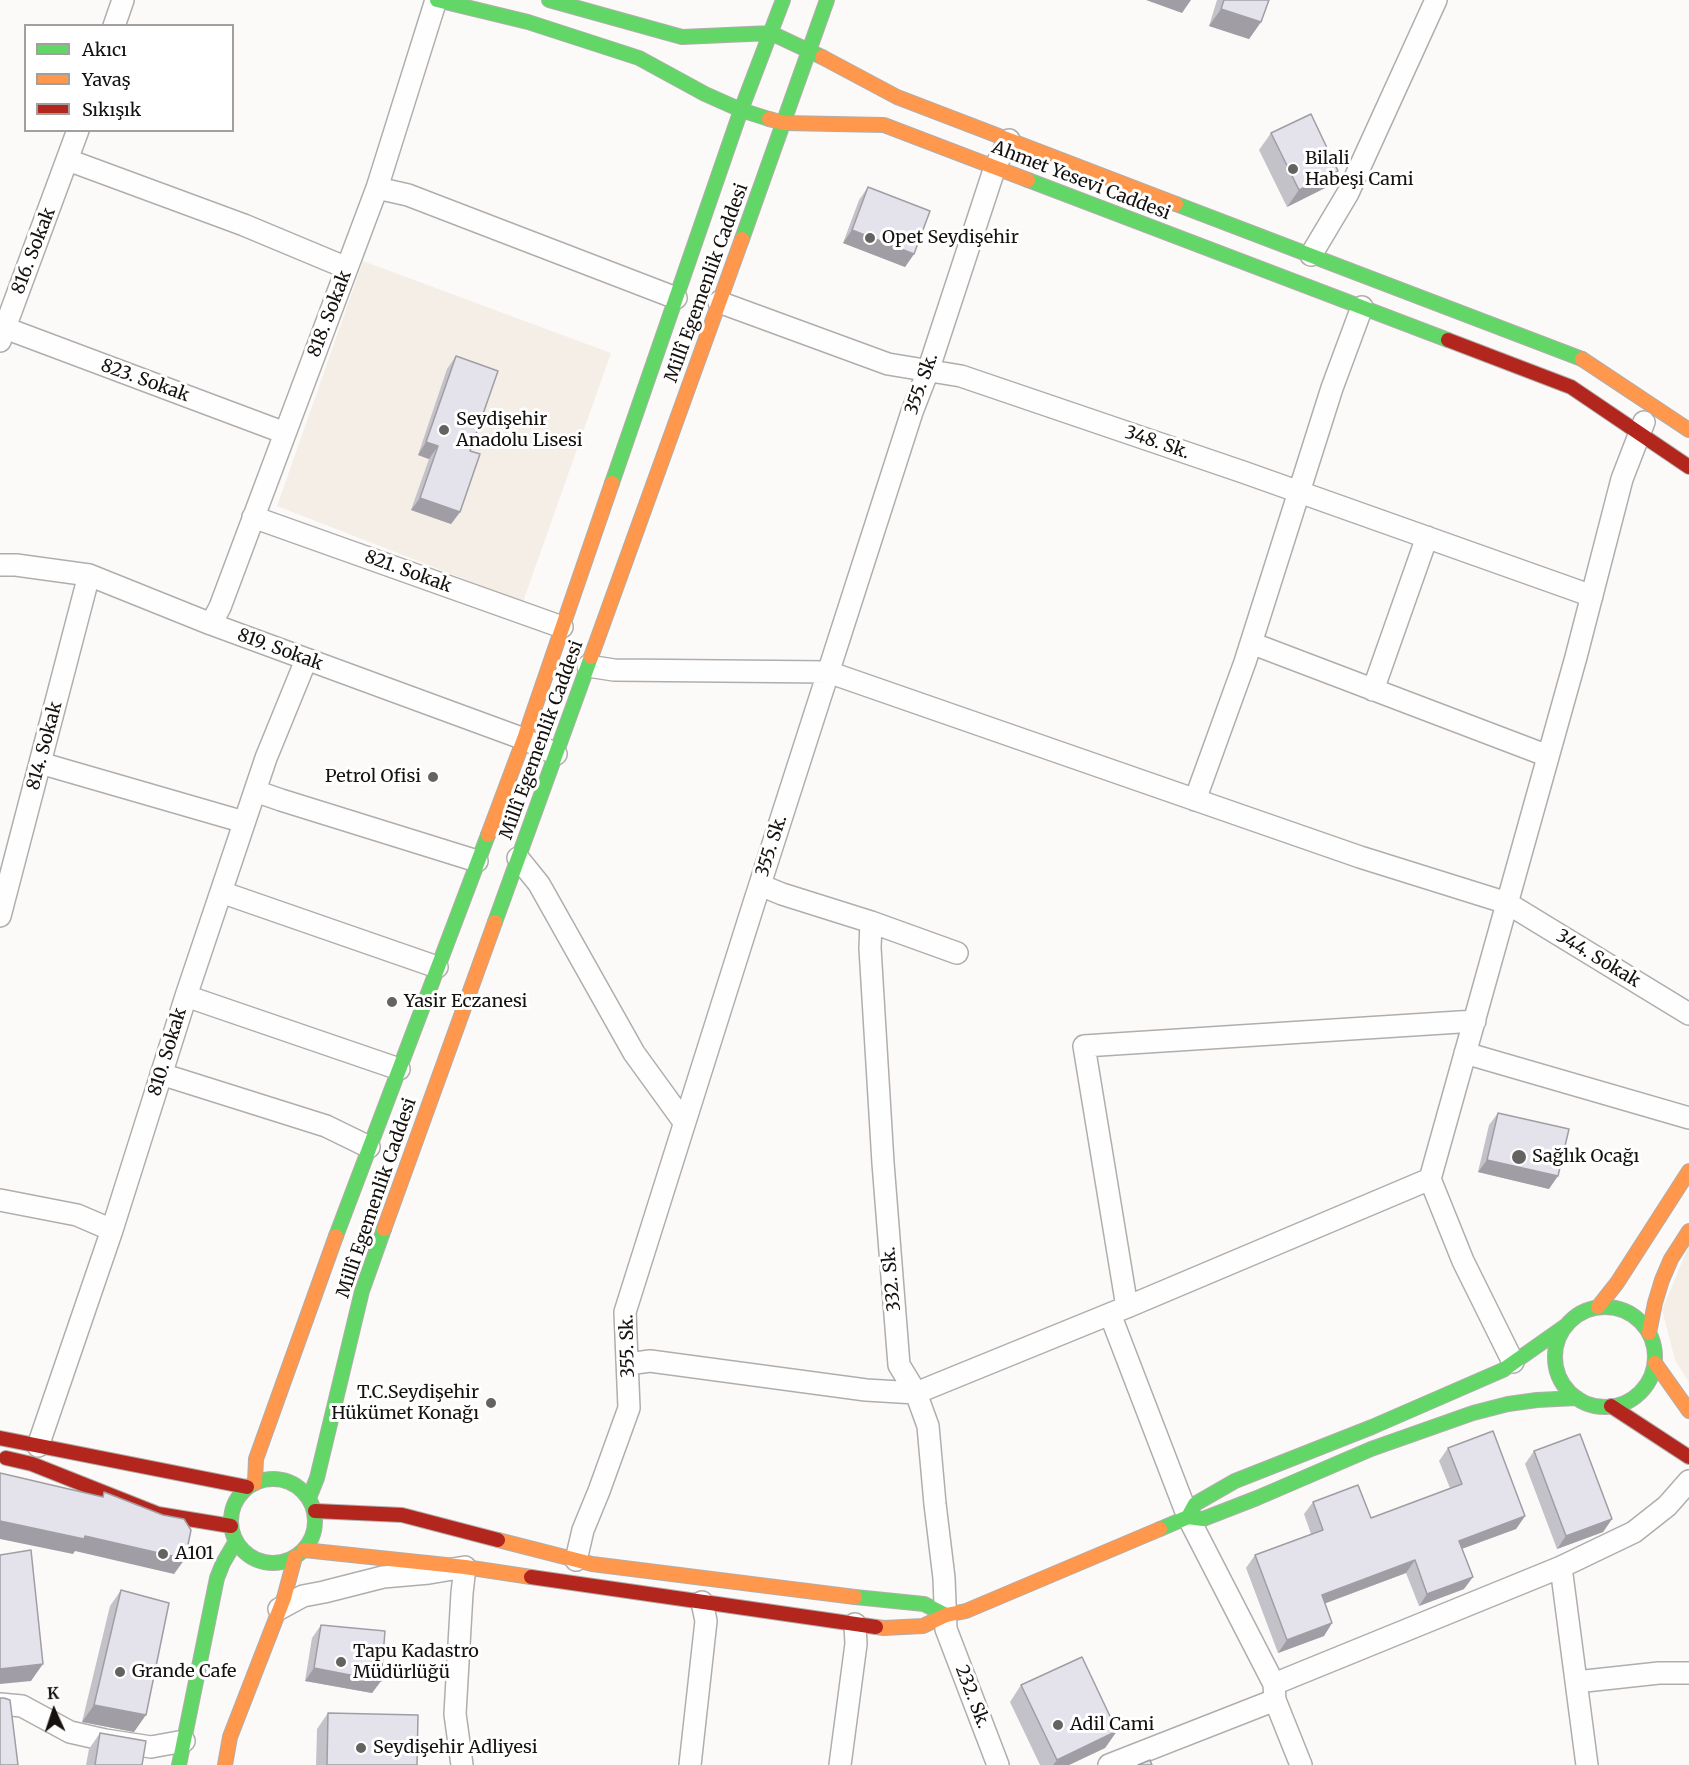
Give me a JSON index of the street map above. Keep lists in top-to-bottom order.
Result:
{
  "streets": {
    "street": [
      "Ahmet Yesevi Caddesi",
      "816. Sokak",
      "Millî Egemenlik Caddesi",
      "818. Sokak",
      "823. Sokak",
      "355. Sk.",
      "348. Sk.",
      "821. Sokak",
      "819. Sokak",
      "814. Sokak",
      "344. Sokak",
      "810. Sokak",
      "332. Sk.",
      "232. Sk."
    ]
  },
  "crossings": [
    ["Ahmet Yesevi Caddesi", "Millî Egemenlik Caddesi"],
    ["Ahmet Yesevi Caddesi", "818. Sokak"],
    ["Ahmet Yesevi Caddesi", "355. Sk."],
    ["816. Sokak", "823. Sokak"],
    ["Millî Egemenlik Caddesi", "348. Sk."],
    ["Millî Egemenlik Caddesi", "821. Sokak"],
    ["Millî Egemenlik Caddesi", "819. Sokak"],
    ["Millî Egemenlik Caddesi", "344. Sokak"],
    ["818. Sokak", "823. Sokak"],
    ["818. Sokak", "821. Sokak"],
    ["818. Sokak", "819. Sokak"],
    ["355. Sk.", "348. Sk."],
    ["355. Sk.", "344. Sokak"],
    ["819. Sokak", "814. Sokak"],
    ["819. Sokak", "810. Sokak"],
    ["332. Sk.", "232. Sk."]
  ],
  "places": [
    "Bilali Habeşi Cami",
    "Opet Seydişehir",
    "Seydişehir Anadolu Lisesi",
    "Petrol Ofisi",
    "Yasir Eczanesi",
    "Sağlık Ocağı",
    "T.C.Seydişehir Hükümet Konağı",
    "A101",
    "Tapu Kadastro Müdürlüğü",
    "Grande Cafe",
    "Adil Cami",
    "Seydişehir Adliyesi"
  ],
  "legend": ["Akıcı", "Yavaş", "Sıkışık"],
  "north": "top"
}
